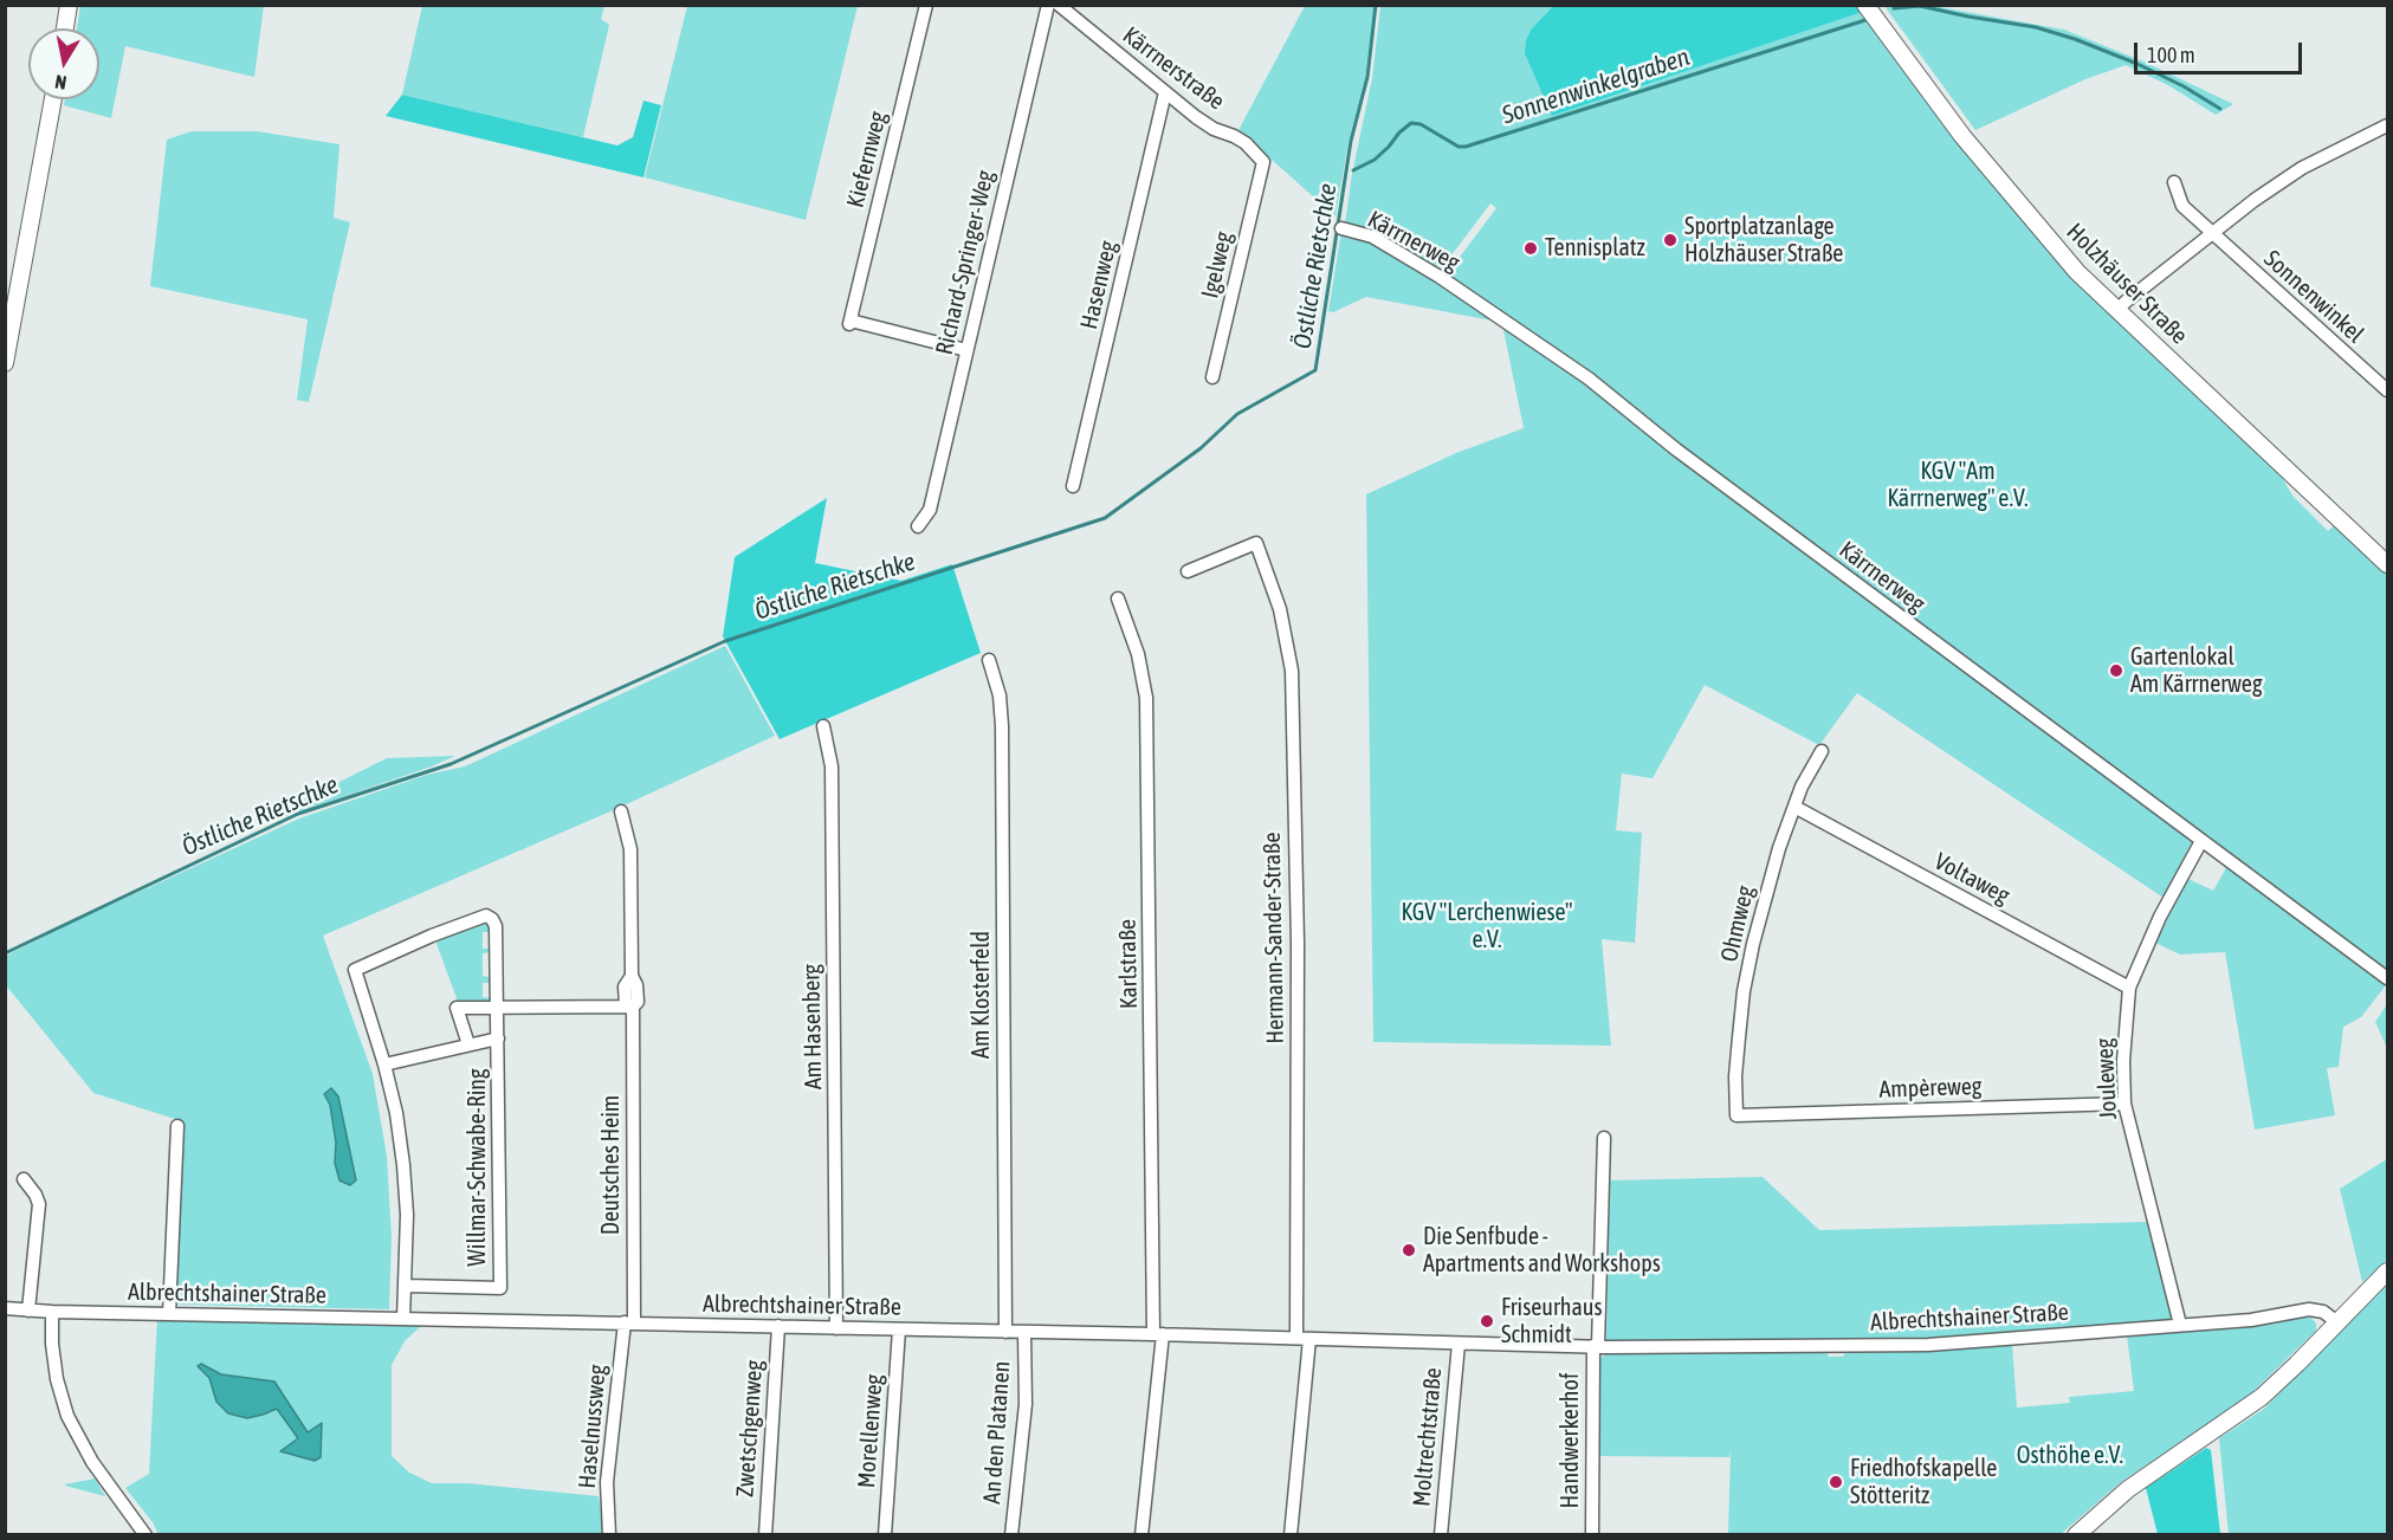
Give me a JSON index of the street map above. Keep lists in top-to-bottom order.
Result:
{
  "streets": {
    "main road": ["Holzhäuser Straße"],
    "street": [
      "Kärrnerstraße",
      "Kiefernweg",
      "Kärrnerweg",
      "Richard-Springer-Weg",
      "Igelweg",
      "Hasenweg",
      "Sonnenwinkel",
      "Voltaweg",
      "Ohmweg",
      "Hermann-Sander-Straße",
      "Karlstraße",
      "Am Klosterfeld",
      "Am Hasenberg",
      "Jouleweg",
      "Ampèreweg",
      "Deutsches Heim",
      "Willmar-Schwabe-Ring",
      "Albrechtshainer Straße",
      "Haselnussweg",
      "Zwetschgenweg",
      "Morellenweg",
      "An den Platanen",
      "Moltrechtstraße",
      "Handwerkerhof"
    ]
  },
  "crossings": [
    ["Kärrnerstraße", "Igelweg"],
    ["Kärrnerstraße", "Hasenweg"],
    ["Kiefernweg", "Richard-Springer-Weg"],
    ["Kärrnerweg", "Jouleweg"],
    ["Voltaweg", "Ohmweg"],
    ["Voltaweg", "Jouleweg"],
    ["Ohmweg", "Ampèreweg"],
    ["Hermann-Sander-Straße", "Albrechtshainer Straße"],
    ["Karlstraße", "Albrechtshainer Straße"],
    ["Am Klosterfeld", "Albrechtshainer Straße"],
    ["Am Hasenberg", "Albrechtshainer Straße"],
    ["Jouleweg", "Ampèreweg"],
    ["Jouleweg", "Albrechtshainer Straße"],
    ["Deutsches Heim", "Albrechtshainer Straße"],
    ["Deutsches Heim", "Haselnussweg"],
    ["Willmar-Schwabe-Ring", "Albrechtshainer Straße"],
    ["Albrechtshainer Straße", "Haselnussweg"],
    ["Albrechtshainer Straße", "Zwetschgenweg"],
    ["Albrechtshainer Straße", "Morellenweg"],
    ["Albrechtshainer Straße", "An den Platanen"],
    ["Albrechtshainer Straße", "Moltrechtstraße"],
    ["Albrechtshainer Straße", "Handwerkerhof"]
  ],
  "water": ["Sonnenwinkelgraben", "Östliche Rietschke"],
  "parks": ["KGV \"Am Kärrnerweg\" e.V.", "KGV \"Lerchenwiese\" e.V.", "Osthöhe e.V."],
  "places": [
    "Sportplatzanlage Holzhäuser Straße",
    "Tennisplatz",
    "Gartenlokal Am Kärrnerweg",
    "Die Senfbude - Apartments and Workshops",
    "Friseurhaus Schmidt",
    "Friedhofskapelle Stötteritz"
  ],
  "scale_bar": "100 m",
  "north": "bottom"
}
